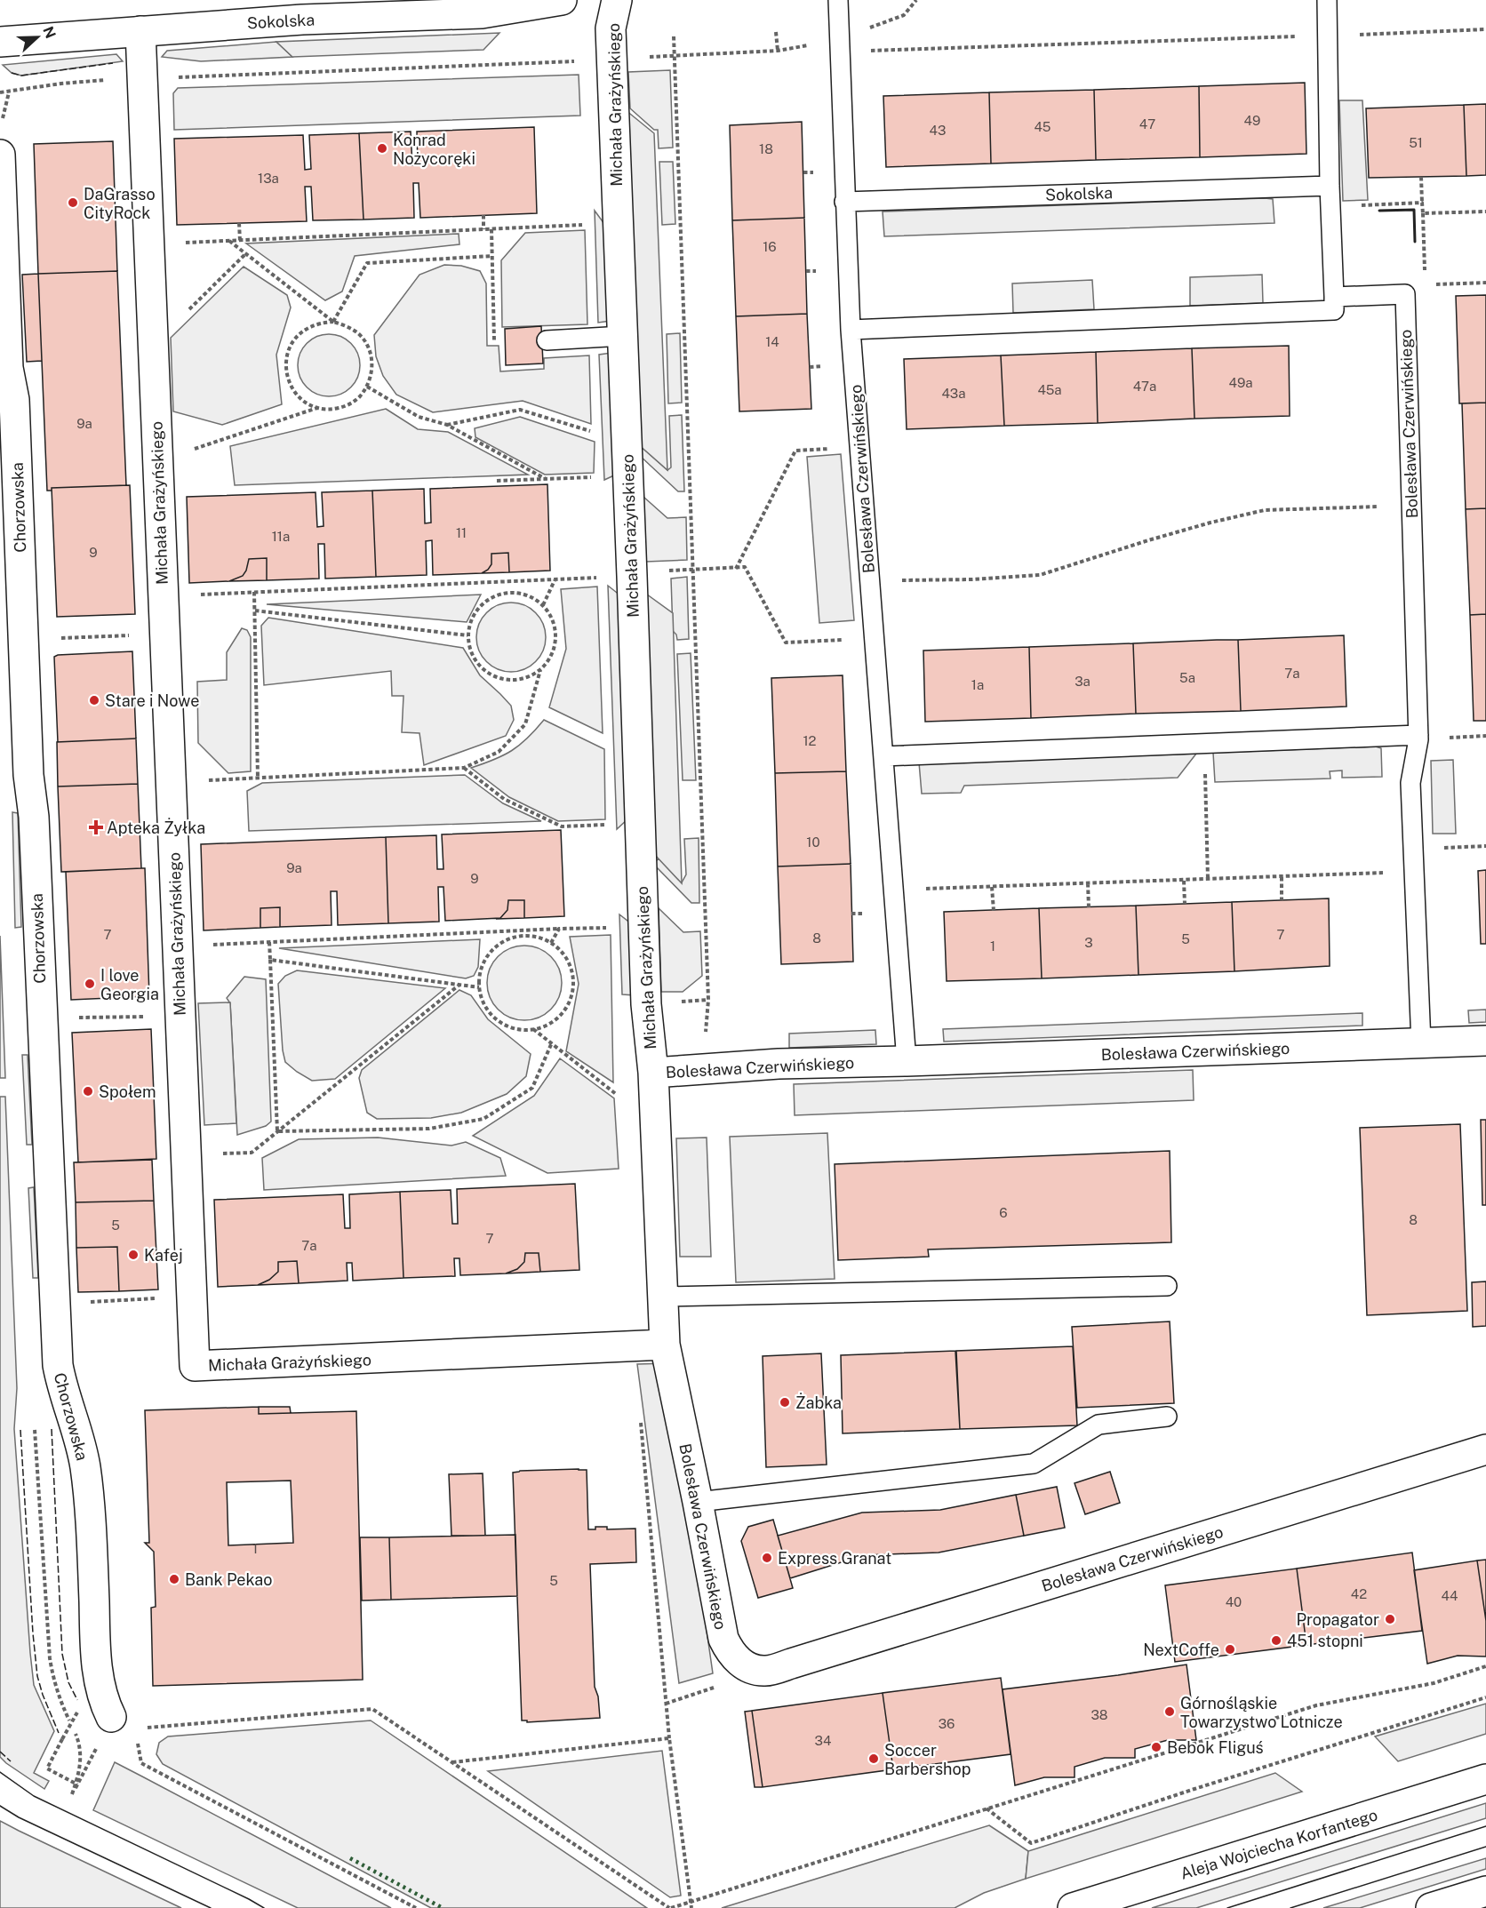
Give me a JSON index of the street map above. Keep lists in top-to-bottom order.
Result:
{
  "streets": {
    "street": [
      "Sokolska",
      "Michała Grażyńskiego",
      "Bolesława Czerwińskiego",
      "Chorzowska",
      "Aleja Wojciecha Korfantego"
    ]
  },
  "crossings": [
    ["Sokolska", "Michała Grażyńskiego"],
    ["Sokolska", "Bolesława Czerwińskiego"],
    ["Michała Grażyńskiego", "Bolesława Czerwińskiego"]
  ],
  "places": {
    "other": [
      "Konrad Nożycoręki",
      "DaGrasso CityRock",
      "Stare i Nowe",
      "I love Georgia",
      "Społem",
      "Kafej",
      "Żabka",
      "Express Granat",
      "Bank Pekao",
      "Propagator",
      "451 stopni",
      "NextCoffe",
      "Górnośląskie Towarzystwo Lotnicze",
      "Bebok Fliguś",
      "Soccer Barbershop"
    ],
    "health": ["Apteka Żyłka"]
  },
  "house_numbers": [
    "49",
    "47",
    "45",
    "43",
    "51",
    "18",
    "13a",
    "16",
    "14",
    "49a",
    "47a",
    "45a",
    "43a",
    "9a",
    "11",
    "11a",
    "9",
    "7a",
    "5a",
    "3a",
    "1a",
    "12",
    "10",
    "9a",
    "9",
    "7",
    "7",
    "8",
    "5",
    "3",
    "1",
    "6",
    "8",
    "5",
    "7",
    "7a",
    "1",
    "5",
    "42",
    "44",
    "40",
    "38",
    "36",
    "34"
  ],
  "north": "right"
}
